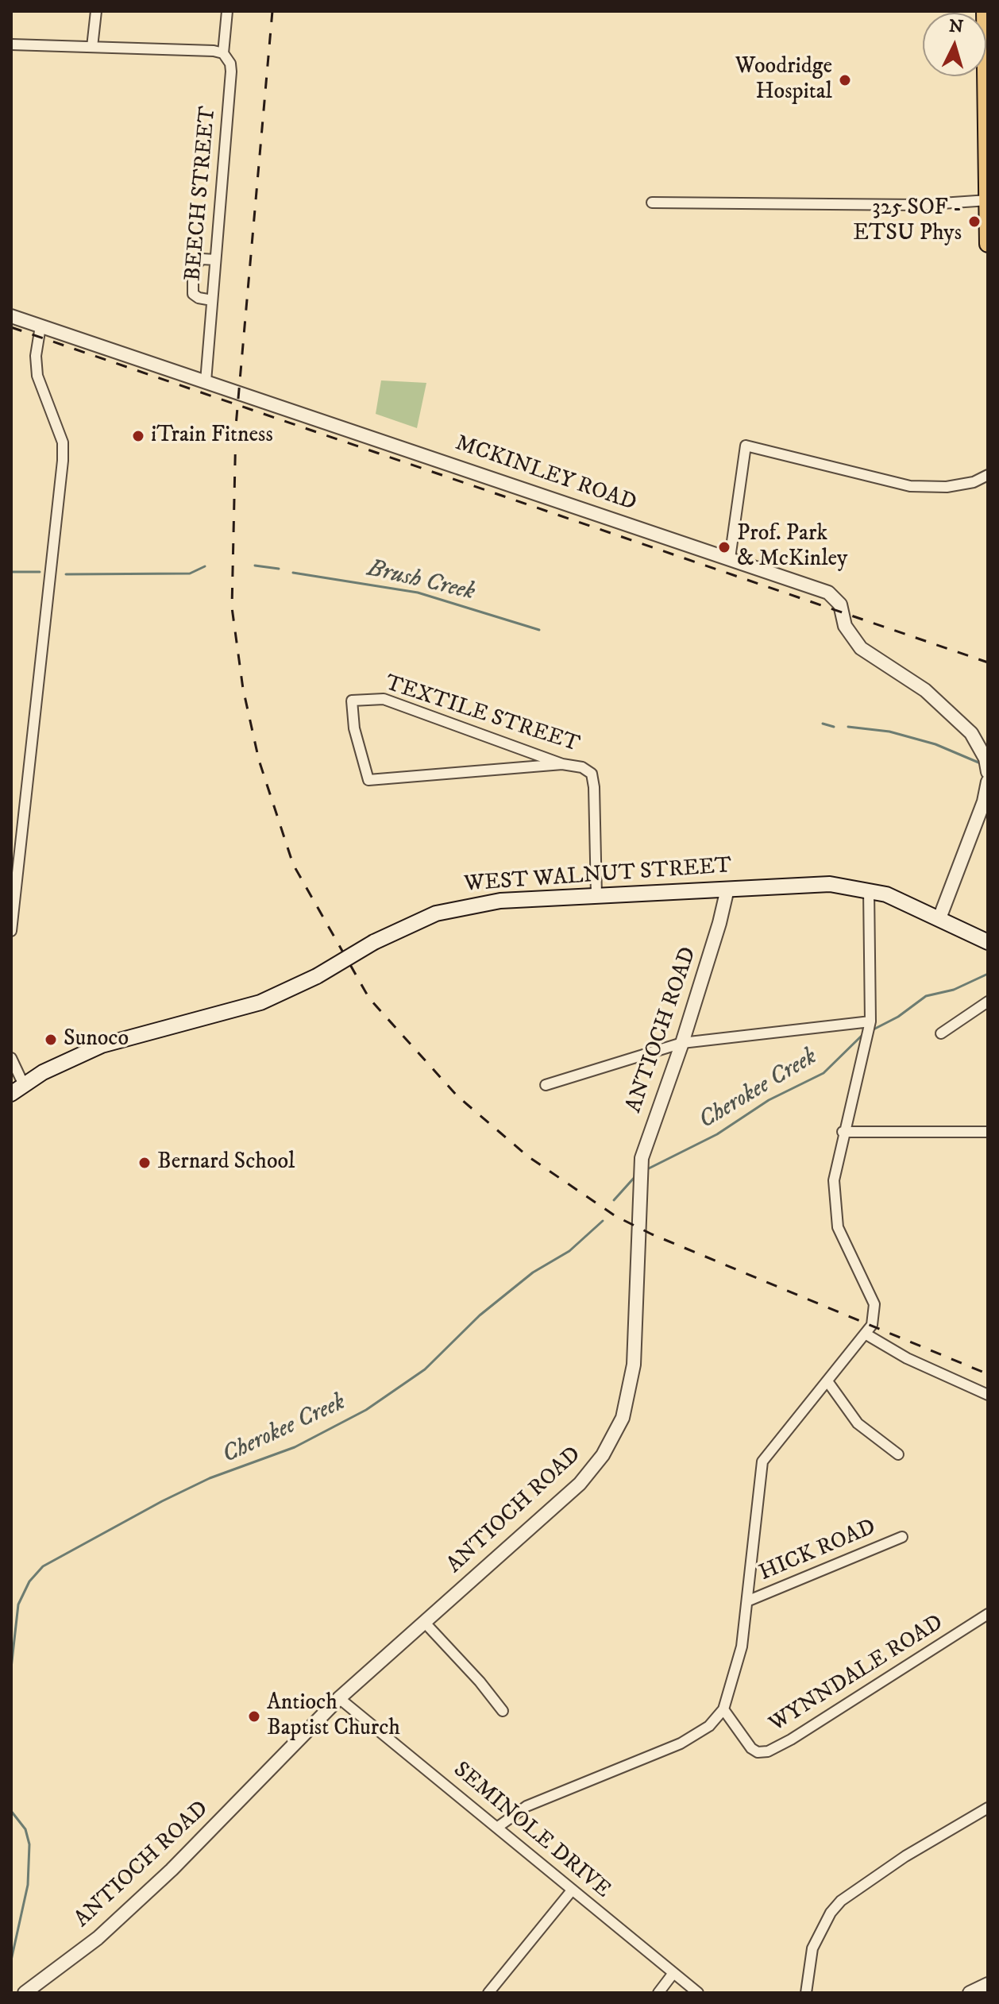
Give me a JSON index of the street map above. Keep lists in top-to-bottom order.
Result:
{
  "streets": {
    "main road": ["WEST WALNUT STREET"],
    "street": [
      "BEECH STREET",
      "MCKINLEY ROAD",
      "TEXTILE STREET",
      "ANTIOCH ROAD",
      "HICK ROAD",
      "WYNNDALE ROAD",
      "SEMINOLE DRIVE"
    ]
  },
  "crossings": [
    ["BEECH STREET", "MCKINLEY ROAD"],
    ["TEXTILE STREET", "WEST WALNUT STREET"],
    ["WEST WALNUT STREET", "ANTIOCH ROAD"],
    ["ANTIOCH ROAD", "SEMINOLE DRIVE"]
  ],
  "water": ["Brush Creek", "Cherokee Creek"],
  "places": [
    "Woodridge Hospital",
    "325 SOF - ETSU Phys",
    "iTrain Fitness",
    "Prof. Park & McKinley",
    "Sunoco",
    "Bernard School",
    "Antioch Baptist Church"
  ],
  "north": "top"
}
